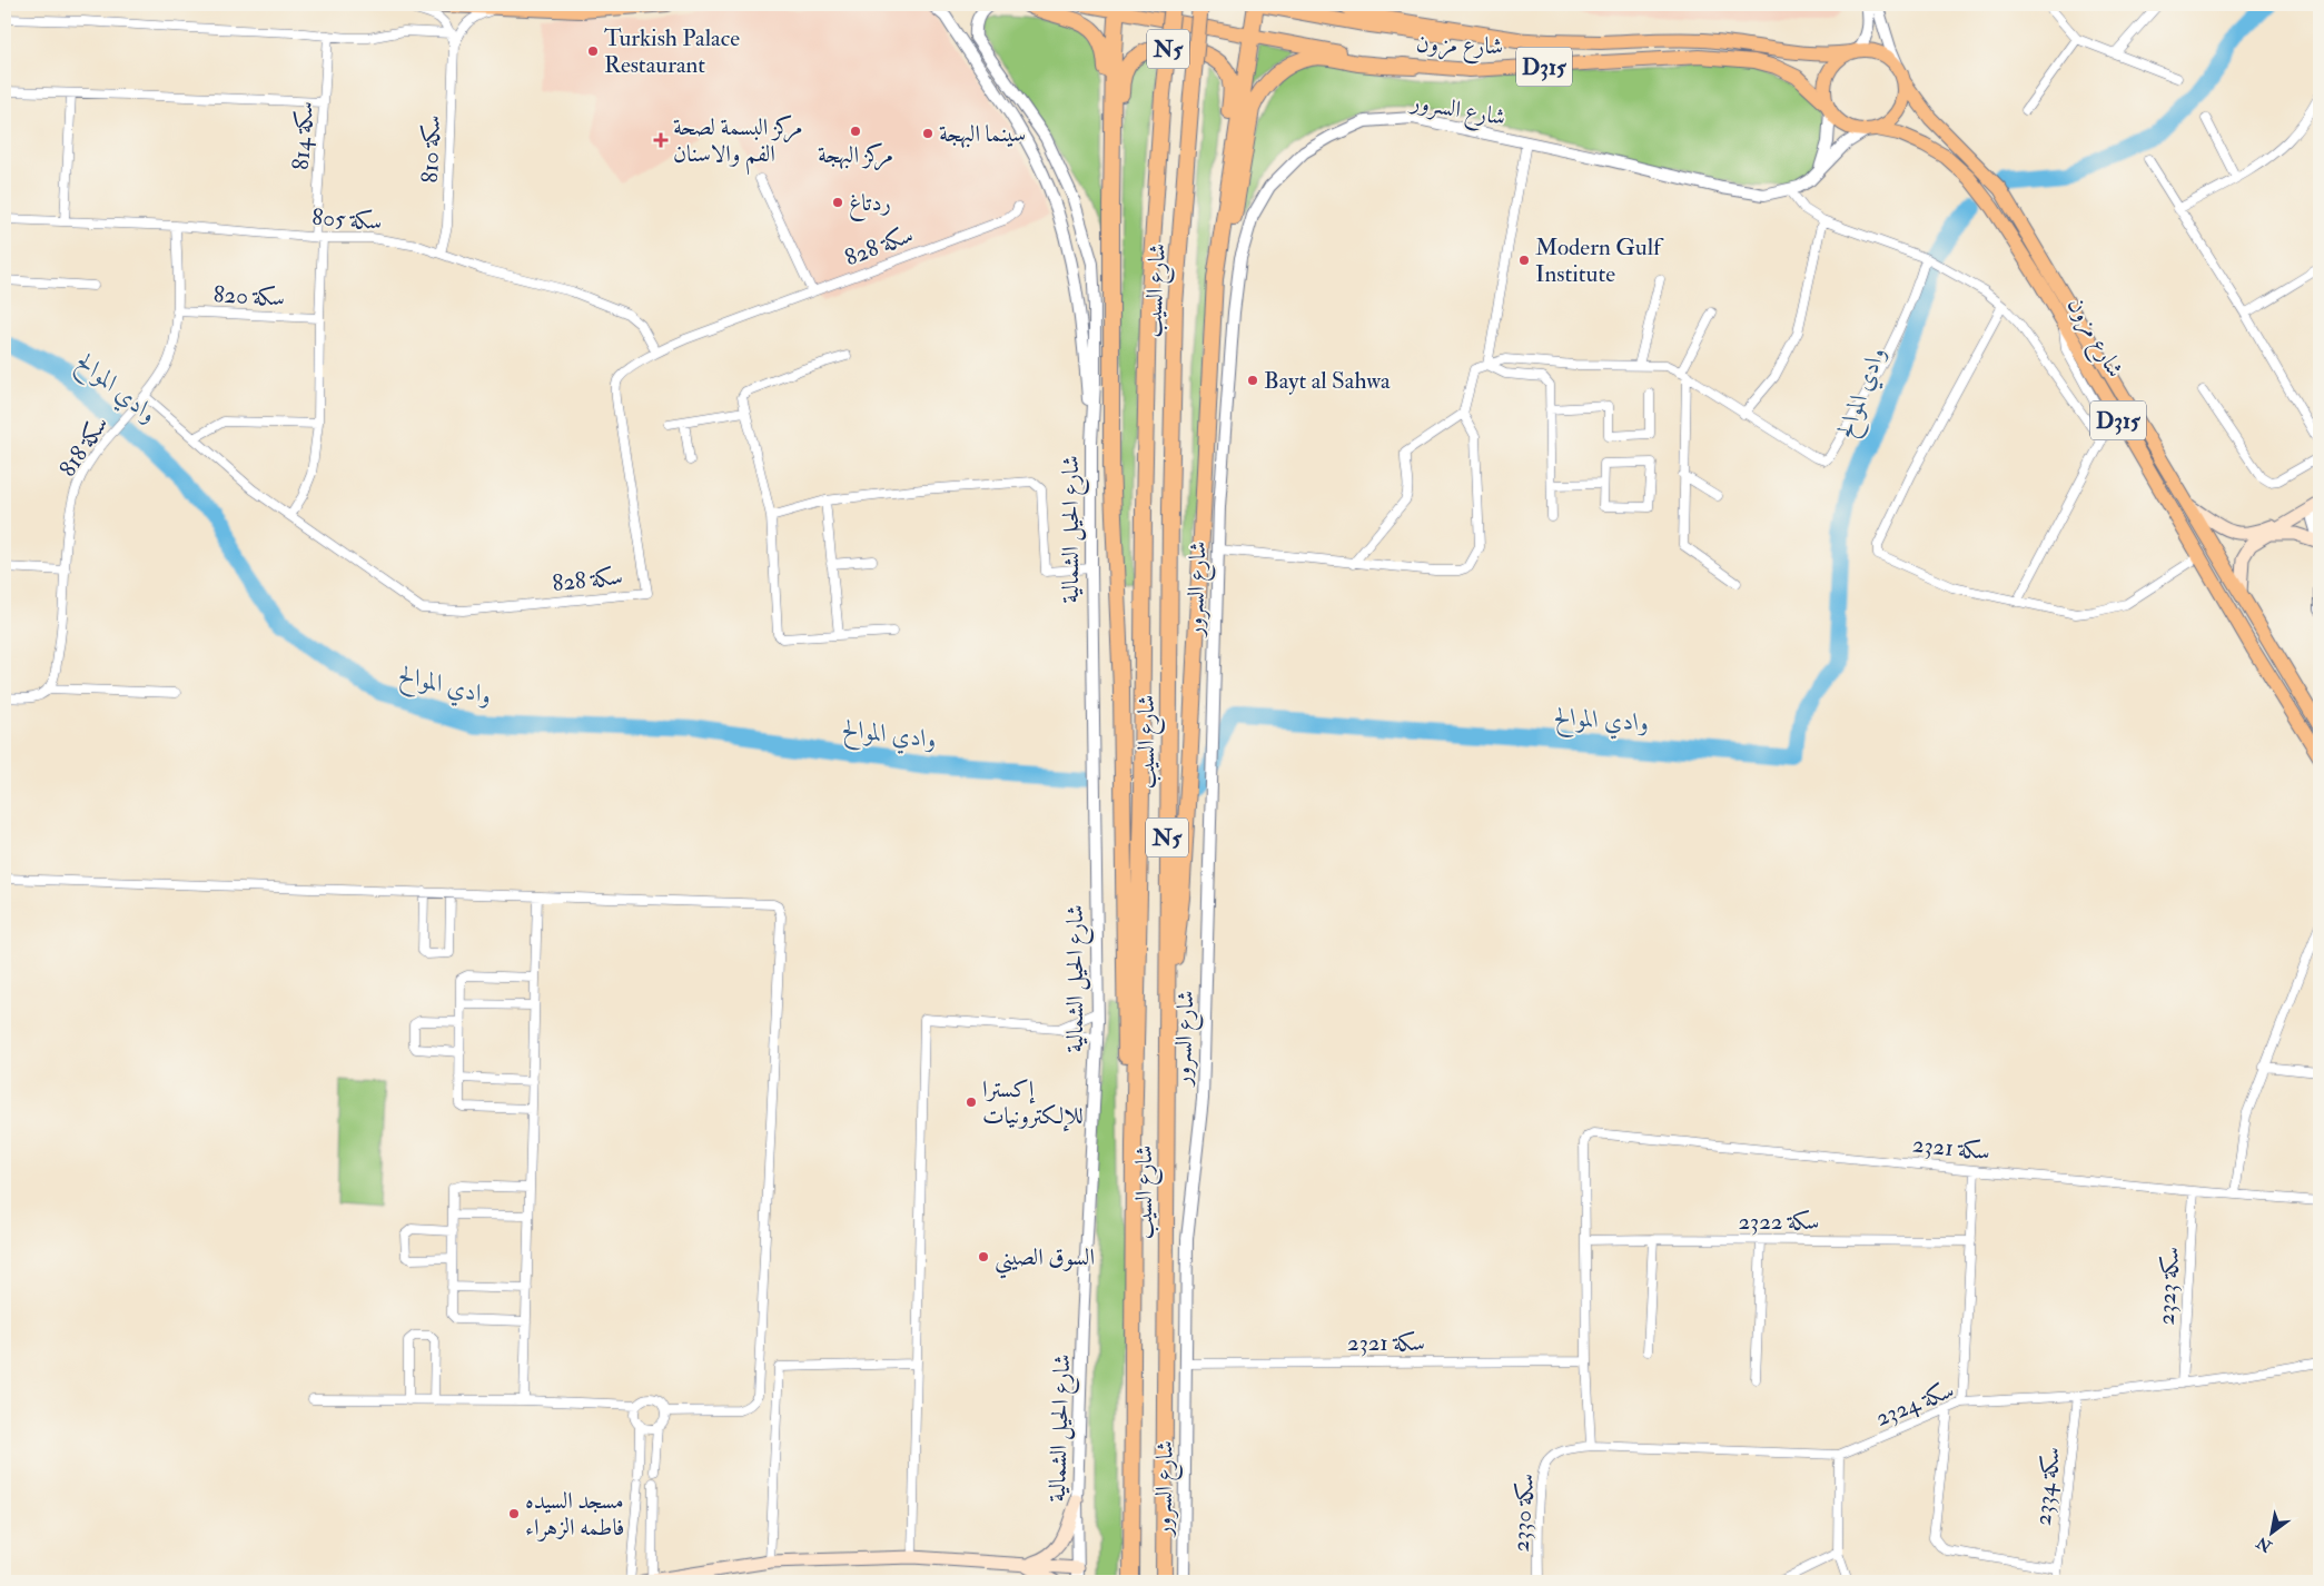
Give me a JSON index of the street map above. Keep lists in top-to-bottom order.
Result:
{
  "streets": {
    "highway": ["N5", "شارع السيب"],
    "main road": ["شارع مزون", "D315"],
    "street": [
      "شارع السرور",
      "سكة 814",
      "سكة 810",
      "سكة 805",
      "سكة 828",
      "سكة 820",
      "سكة 818",
      "شارع الحيل الشمالية",
      "سكة 2321",
      "سكة 2322",
      "سكة 2323",
      "سكة 2324",
      "سكة 2334",
      "سكة 2330"
    ]
  },
  "crossings": [
    ["شارع مزون", "D315"],
    ["شارع مزون", "شارع السرور"],
    ["D315", "شارع السرور"],
    ["شارع السرور", "سكة 2321"],
    ["سكة 814", "سكة 805"],
    ["سكة 810", "سكة 805"],
    ["سكة 805", "سكة 828"],
    ["سكة 805", "سكة 818"],
    ["سكة 820", "سكة 818"],
    ["سكة 2321", "سكة 2322"],
    ["سكة 2321", "سكة 2323"],
    ["سكة 2323", "سكة 2324"],
    ["سكة 2324", "سكة 2334"],
    ["سكة 2324", "سكة 2330"]
  ],
  "water": ["وادي الموالح"],
  "places": {
    "other": [
      "Turkish Palace Restaurant",
      "مركز البهجة",
      "سينما البهجة",
      "ردتاغ",
      "Modern Gulf Institute",
      "Bayt al Sahwa",
      "إكسترا للإلكترونيات",
      "السوق الصيني",
      "مسجد السيده فاطمه الزهراء"
    ],
    "health": ["مركز البسمة لصحة الفم والاسنان"]
  },
  "north": "bottom left"
}
